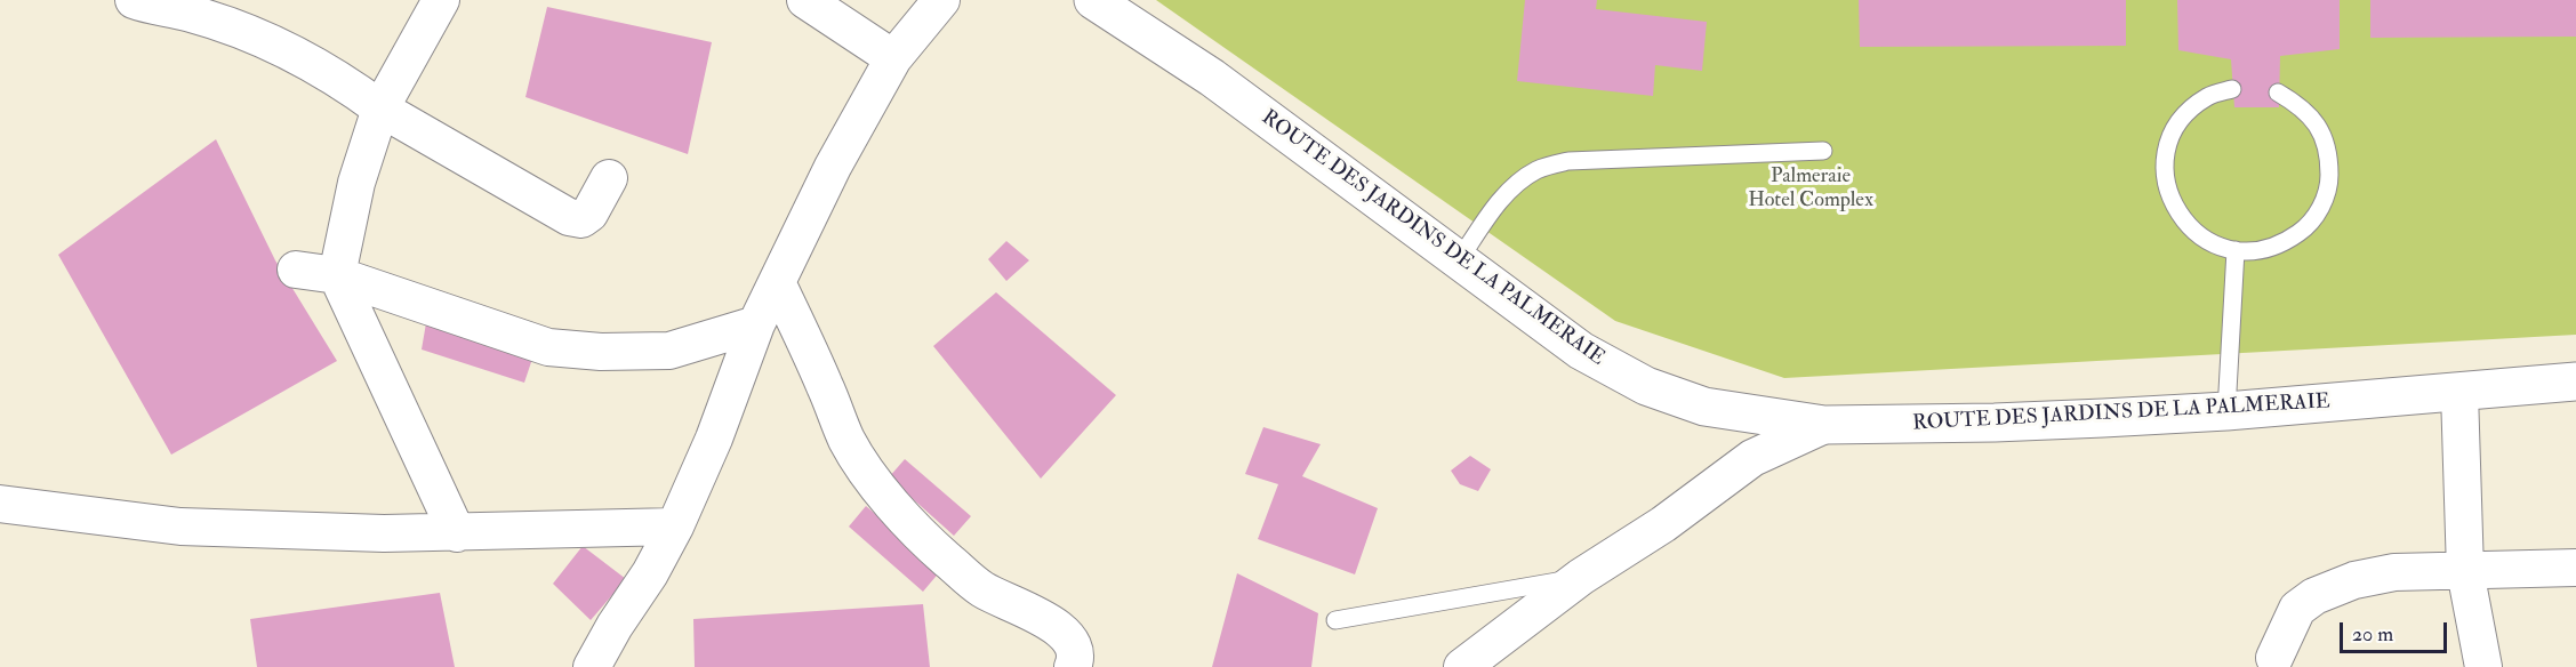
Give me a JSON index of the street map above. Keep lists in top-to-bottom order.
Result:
{
  "streets": {
    "street": ["ROUTE DES JARDINS DE LA PALMERAIE"]
  },
  "parks": ["Palmeraie Hotel Complex"],
  "scale_bar": "20 m"
}
